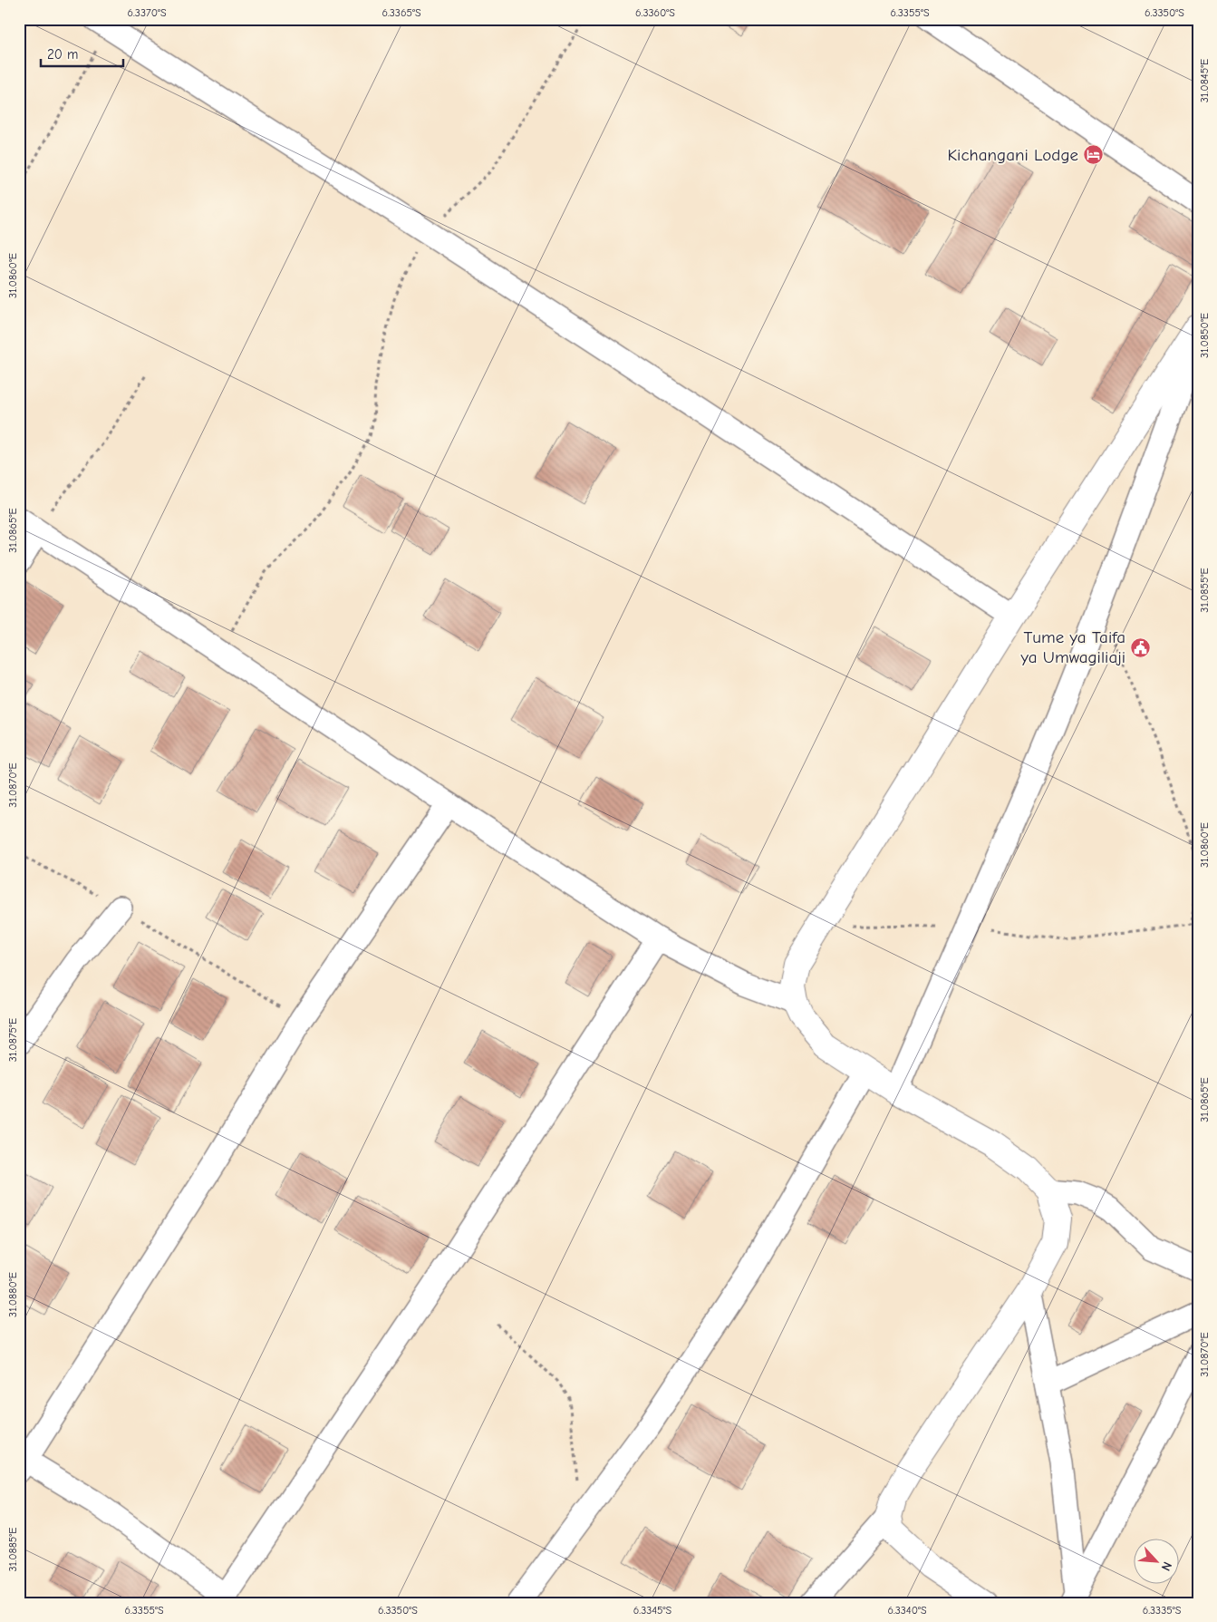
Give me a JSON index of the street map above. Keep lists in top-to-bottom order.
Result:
{
  "places": {
    "hotel": ["Kichangani Lodge"],
    "public building": ["Tume ya Taifa ya Umwagiliaji"]
  },
  "scale_bar": "20 m",
  "north": "bottom right",
  "coordinates": [
    "6.3370°S",
    "6.3365°S",
    "6.3360°S",
    "6.3355°S",
    "6.3350°S",
    "31.0845°E",
    "31.0860°E",
    "31.0850°E",
    "31.0865°E",
    "31.0855°E",
    "31.0870°E",
    "31.0875°E",
    "31.0880°E",
    "31.0885°E",
    "6.3345°S",
    "6.3340°S",
    "6.3335°S"
  ]
}
